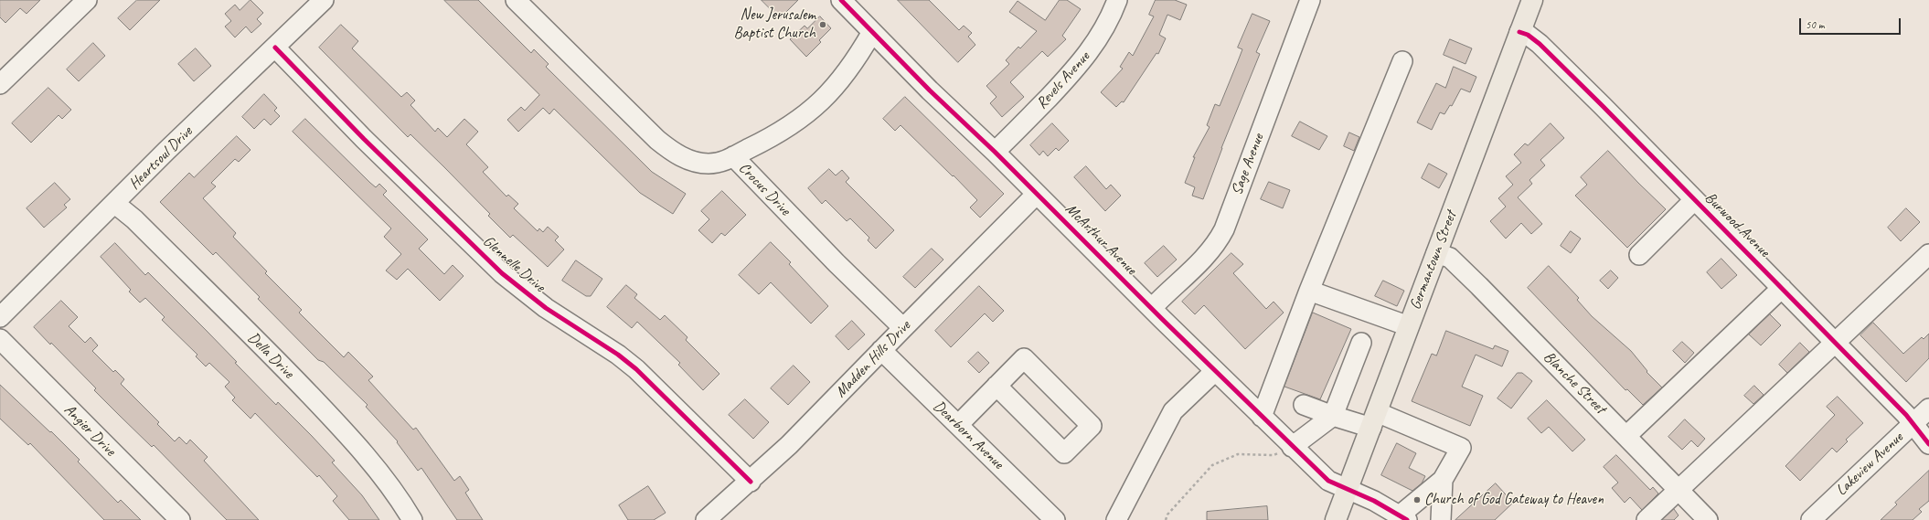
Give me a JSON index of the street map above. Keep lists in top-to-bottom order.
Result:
{
  "streets": {
    "main road": ["Germantown Street"],
    "street": [
      "Revels Avenue",
      "Heartsoul Drive",
      "Sage Avenue",
      "Crocus Drive",
      "Burwood Avenue",
      "McArthur Avenue",
      "Glennelle Drive",
      "Della Drive",
      "Madden Hills Drive",
      "Blanche Street",
      "Angier Drive",
      "Dearborn Avenue",
      "Lakeview Avenue"
    ]
  },
  "crossings": [
    ["Revels Avenue", "McArthur Avenue"],
    ["Heartsoul Drive", "Glennelle Drive"],
    ["Heartsoul Drive", "Della Drive"],
    ["Sage Avenue", "McArthur Avenue"],
    ["Crocus Drive", "Madden Hills Drive"],
    ["Burwood Avenue", "Germantown Street"],
    ["Burwood Avenue", "Lakeview Avenue"],
    ["McArthur Avenue", "Germantown Street"],
    ["McArthur Avenue", "Madden Hills Drive"],
    ["Germantown Street", "Blanche Street"],
    ["Glennelle Drive", "Madden Hills Drive"],
    ["Madden Hills Drive", "Dearborn Avenue"]
  ],
  "places": ["New Jerusalem Baptist Church", "Church of God Gateway to Heaven"],
  "scale_bar": "50 m"
}
